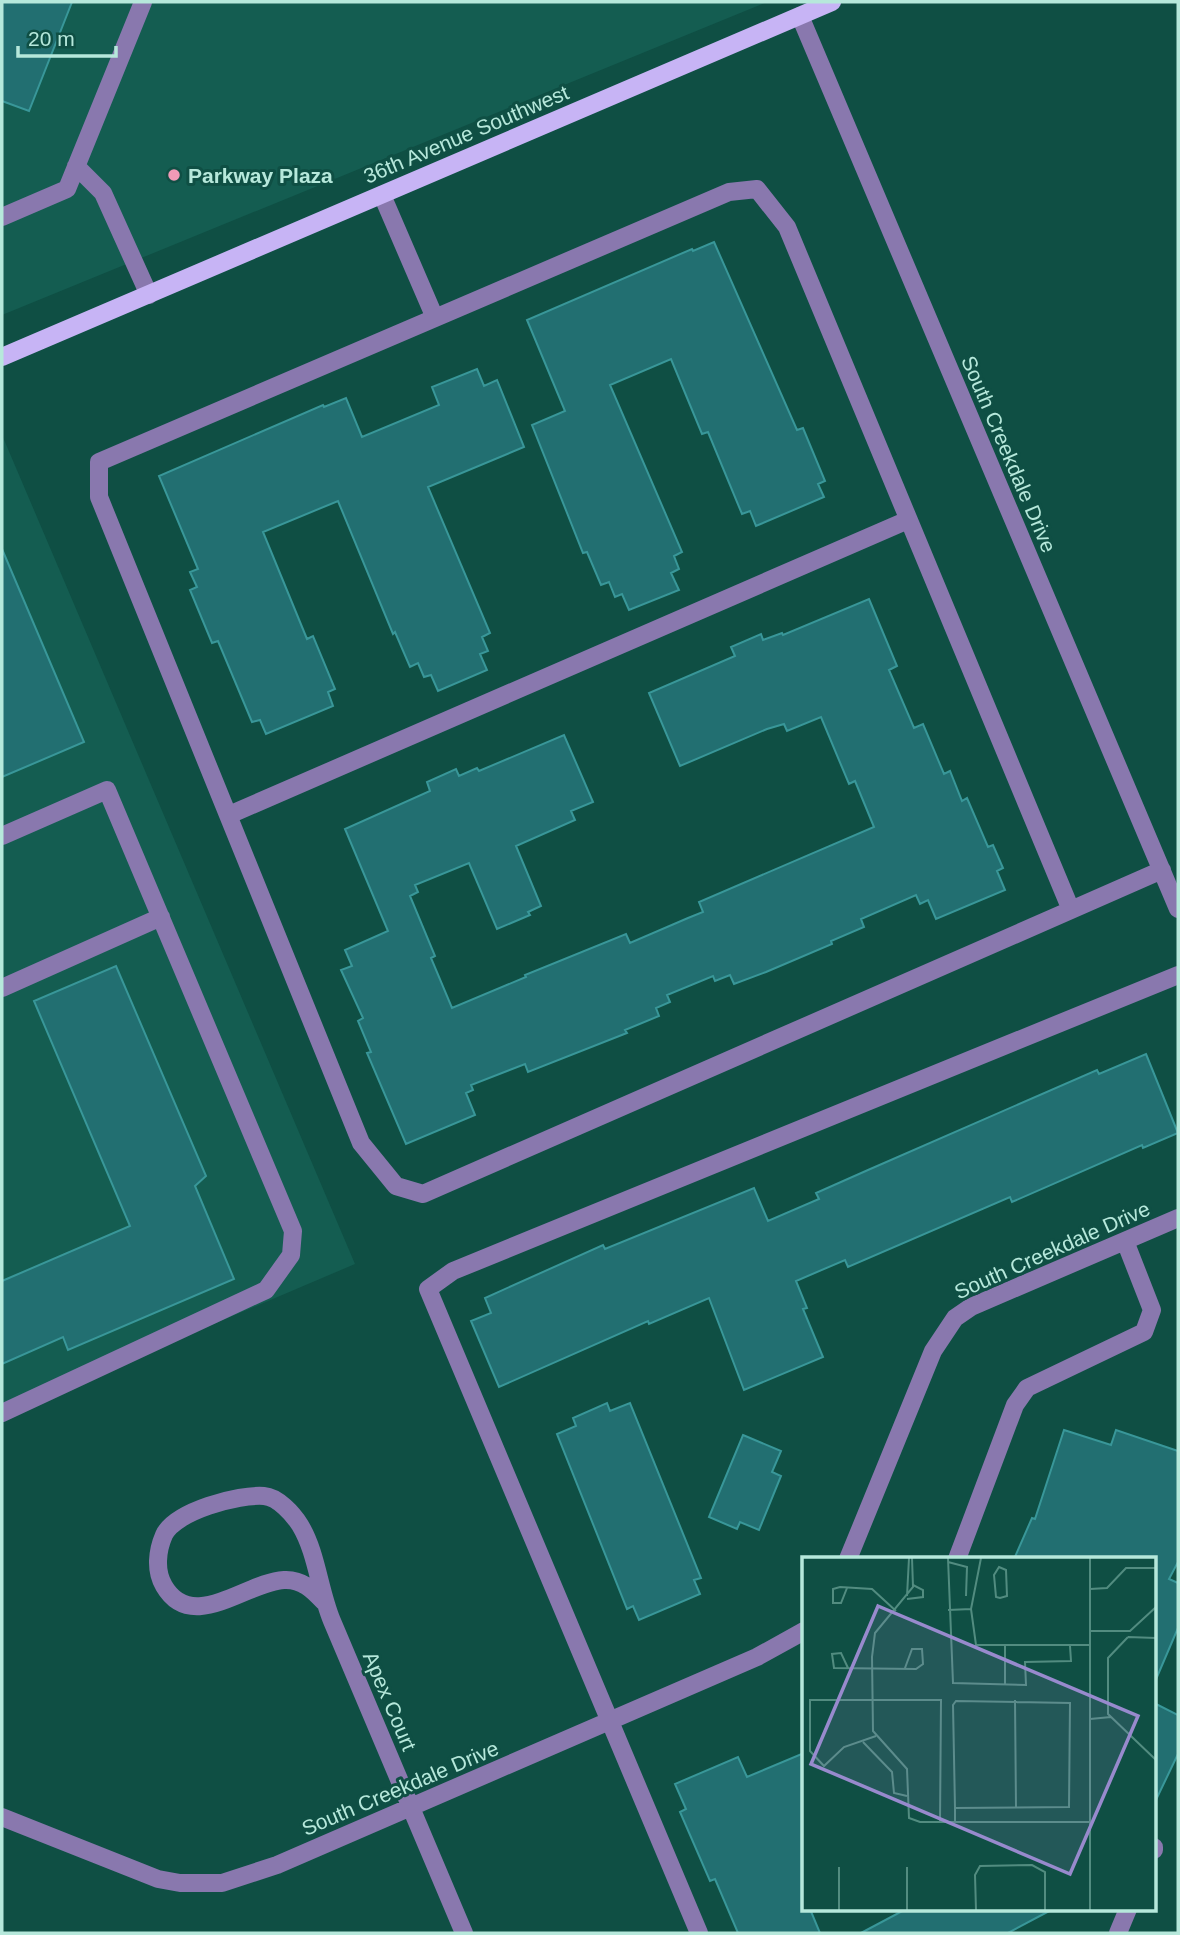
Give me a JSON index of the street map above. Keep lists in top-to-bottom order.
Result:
{
  "streets": {
    "main road": ["36th Avenue Southwest"],
    "street": ["South Creekdale Drive", "Apex Court"]
  },
  "crossings": [
    ["36th Avenue Southwest", "South Creekdale Drive"],
    ["South Creekdale Drive", "Apex Court"]
  ],
  "places": ["Parkway Plaza"],
  "scale_bar": "20 m"
}
